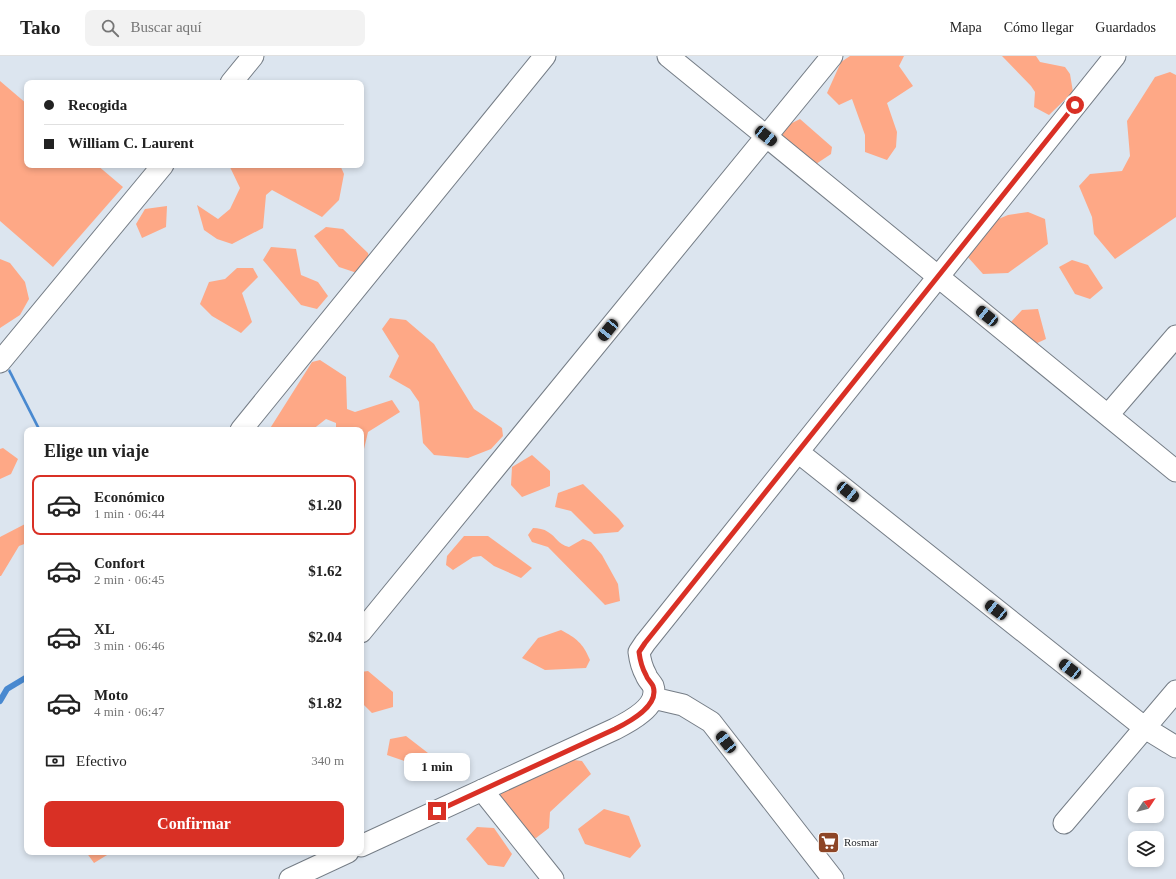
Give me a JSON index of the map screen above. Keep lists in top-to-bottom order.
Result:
{
  "places": {
    "supermarket": ["Rosmar"]
  },
  "north": "top right",
  "page": {
    "header": "Tako",
    "search": "Buscar aquí",
    "nav": ["Mapa", "Cómo llegar", "Guardados"],
    "banner": ["Recogida", "William C. Laurent"],
    "heading": "Elige un viaje",
    "list": [
      {
        "name": "Económico",
        "note": "1 min · 06:44",
        "value": "$1.20"
      },
      {
        "name": "Confort",
        "note": "2 min · 06:45",
        "value": "$1.62"
      },
      {
        "name": "XL",
        "note": "3 min · 06:46",
        "value": "$2.04"
      },
      {
        "name": "Moto",
        "note": "4 min · 06:47",
        "value": "$1.82"
      }
    ],
    "pay": ["Efectivo", "340 m"],
    "bubble": "1 min",
    "buttons": "Confirmar"
  }
}
